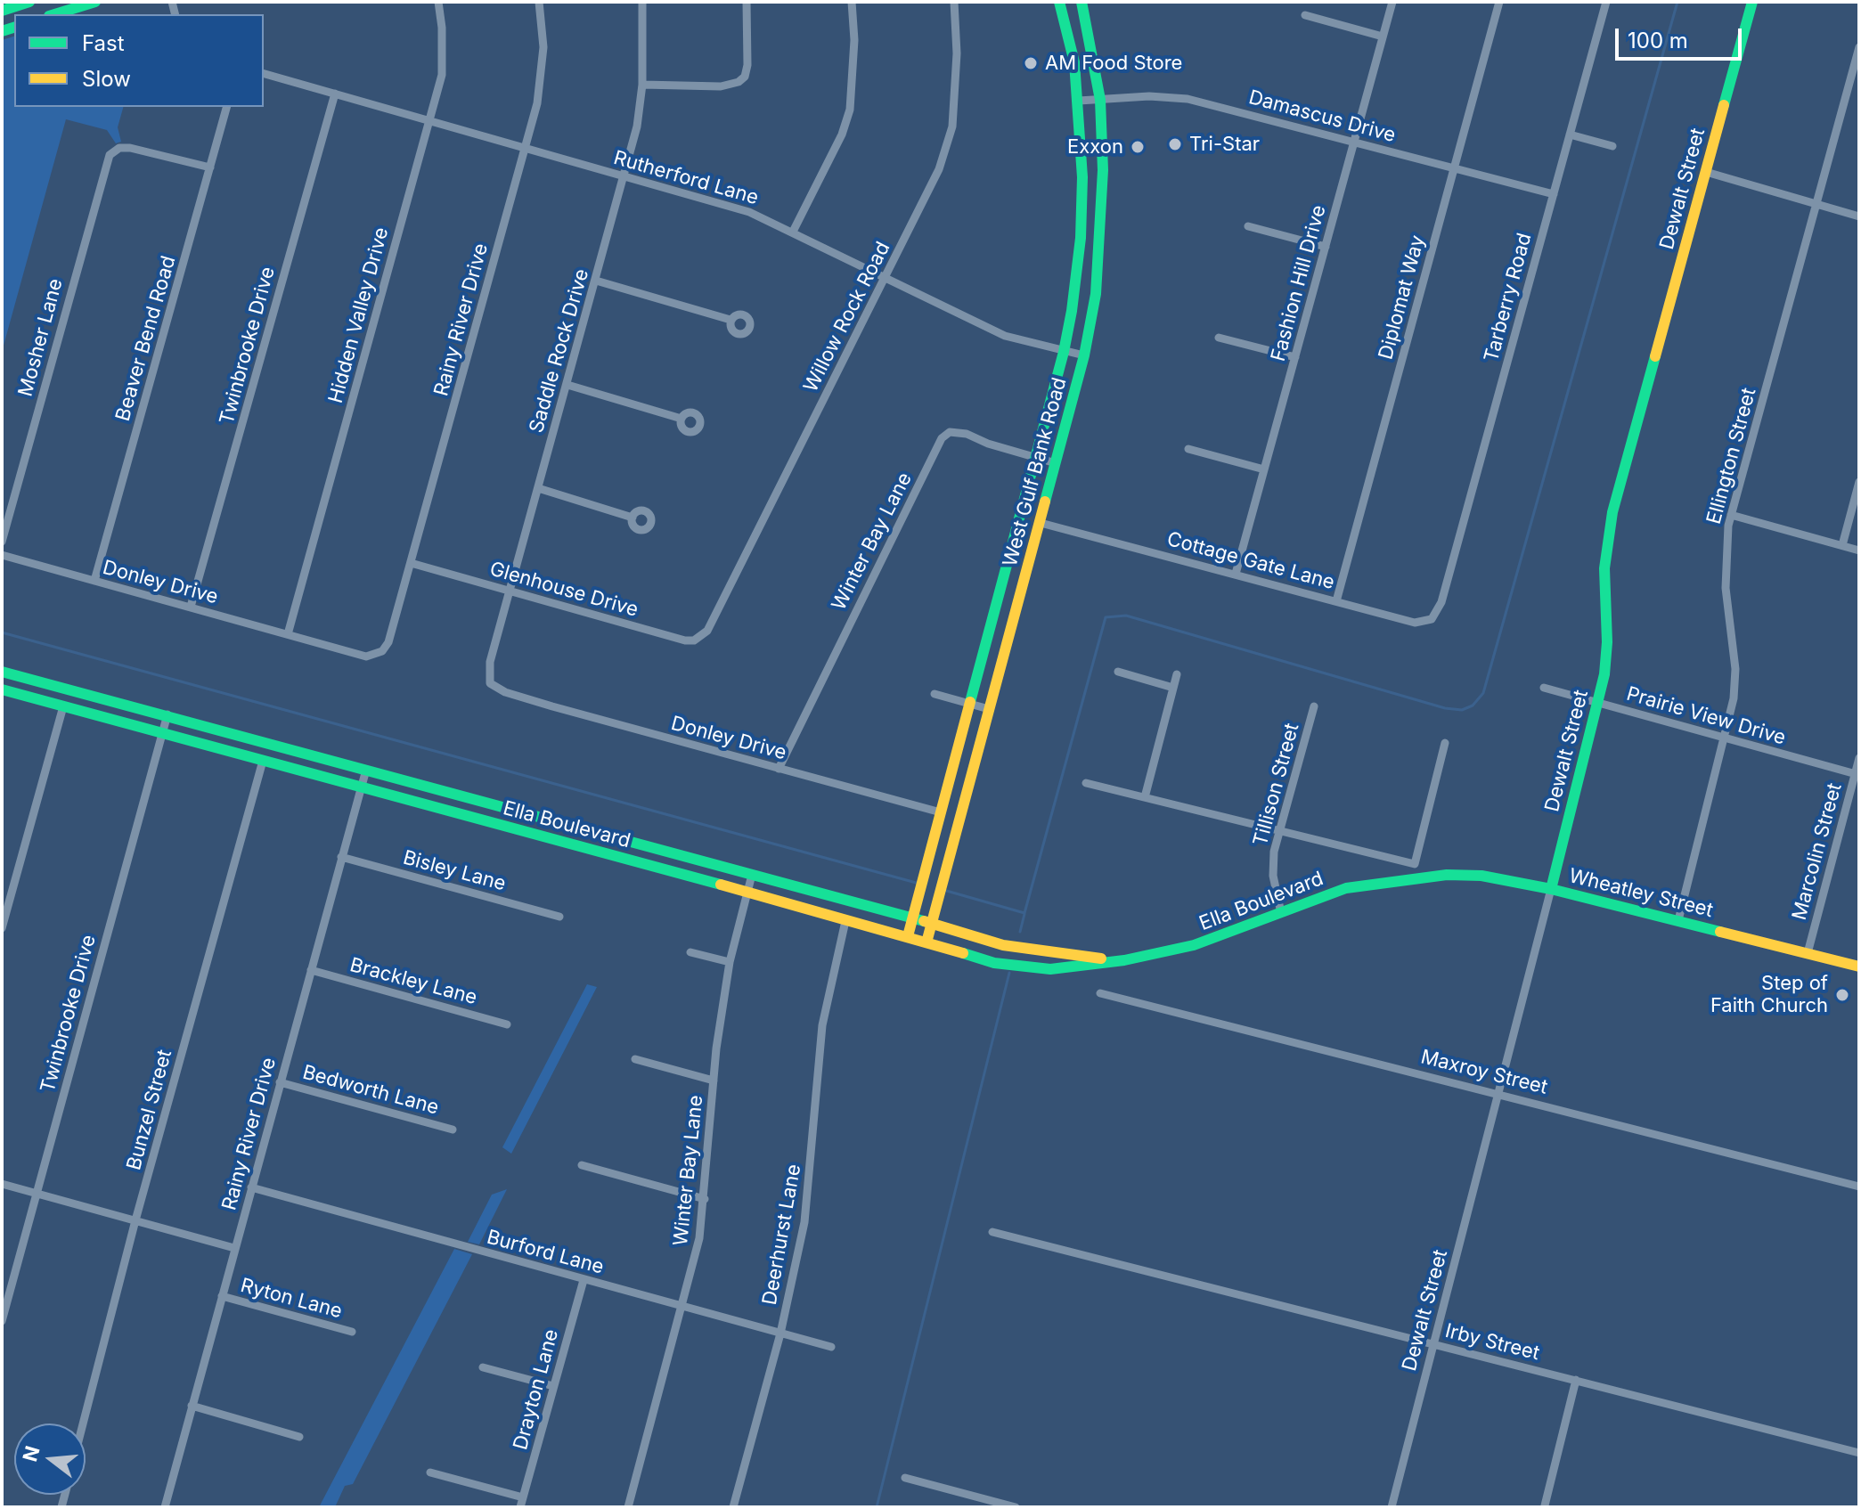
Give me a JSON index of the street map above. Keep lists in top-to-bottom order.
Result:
{
  "streets": {
    "main road": [
      "Dewalt Street",
      "West Gulf Bank Road",
      "Ella Boulevard",
      "Wheatley Street"
    ],
    "street": [
      "Damascus Drive",
      "Rutherford Lane",
      "Fashion Hill Drive",
      "Diplomat Way",
      "Tarberry Road",
      "Hidden Valley Drive",
      "Willow Rock Road",
      "Rainy River Drive",
      "Mosher Lane",
      "Beaver Bend Road",
      "Twinbrooke Drive",
      "Saddle Rock Drive",
      "Ellington Street",
      "Winter Bay Lane",
      "Cottage Gate Lane",
      "Donley Drive",
      "Glenhouse Drive",
      "Prairie View Drive",
      "Tillison Street",
      "Marcolin Street",
      "Bisley Lane",
      "Brackley Lane",
      "Maxroy Street",
      "Bedworth Lane",
      "Bunzel Street",
      "Deerhurst Lane",
      "Burford Lane",
      "Ryton Lane",
      "Irby Street",
      "Drayton Lane"
    ]
  },
  "crossings": [
    ["Damascus Drive", "Fashion Hill Drive"],
    ["Damascus Drive", "Diplomat Way"],
    ["Damascus Drive", "Tarberry Road"],
    ["Damascus Drive", "West Gulf Bank Road"],
    ["Rutherford Lane", "Hidden Valley Drive"],
    ["Rutherford Lane", "Willow Rock Road"],
    ["Rutherford Lane", "Rainy River Drive"],
    ["Rutherford Lane", "Twinbrooke Drive"],
    ["Rutherford Lane", "Saddle Rock Drive"],
    ["Rutherford Lane", "West Gulf Bank Road"],
    ["Dewalt Street", "Prairie View Drive"],
    ["Dewalt Street", "Wheatley Street"],
    ["Dewalt Street", "Maxroy Street"],
    ["Dewalt Street", "Irby Street"],
    ["Fashion Hill Drive", "Cottage Gate Lane"],
    ["Diplomat Way", "Cottage Gate Lane"],
    ["Tarberry Road", "Cottage Gate Lane"],
    ["Hidden Valley Drive", "Donley Drive"],
    ["Willow Rock Road", "Glenhouse Drive"],
    ["Rainy River Drive", "Donley Drive"],
    ["Rainy River Drive", "Glenhouse Drive"],
    ["Rainy River Drive", "Ella Boulevard"],
    ["Rainy River Drive", "Bisley Lane"],
    ["Rainy River Drive", "Brackley Lane"],
    ["Rainy River Drive", "Bedworth Lane"],
    ["Rainy River Drive", "Burford Lane"],
    ["Rainy River Drive", "Ryton Lane"],
    ["Mosher Lane", "Beaver Bend Road"],
    ["Beaver Bend Road", "Donley Drive"],
    ["Twinbrooke Drive", "Donley Drive"],
    ["Twinbrooke Drive", "Ella Boulevard"],
    ["Saddle Rock Drive", "Donley Drive"],
    ["Saddle Rock Drive", "Glenhouse Drive"],
    ["Ellington Street", "Prairie View Drive"],
    ["Ellington Street", "Wheatley Street"],
    ["West Gulf Bank Road", "Winter Bay Lane"],
    ["West Gulf Bank Road", "Cottage Gate Lane"],
    ["West Gulf Bank Road", "Donley Drive"],
    ["West Gulf Bank Road", "Ella Boulevard"],
    ["Winter Bay Lane", "Donley Drive"],
    ["Winter Bay Lane", "Ella Boulevard"],
    ["Winter Bay Lane", "Burford Lane"],
    ["Prairie View Drive", "Marcolin Street"],
    ["Tillison Street", "Ella Boulevard"],
    ["Ella Boulevard", "Wheatley Street"],
    ["Ella Boulevard", "Bunzel Street"],
    ["Ella Boulevard", "Deerhurst Lane"],
    ["Marcolin Street", "Wheatley Street"],
    ["Deerhurst Lane", "Burford Lane"],
    ["Burford Lane", "Drayton Lane"]
  ],
  "places": [
    "AM Food Store",
    "Tri-Star",
    "Exxon",
    "Step of Faith Church"
  ],
  "legend": ["Fast", "Slow"],
  "scale_bar": "100 m",
  "north": "left"
}
